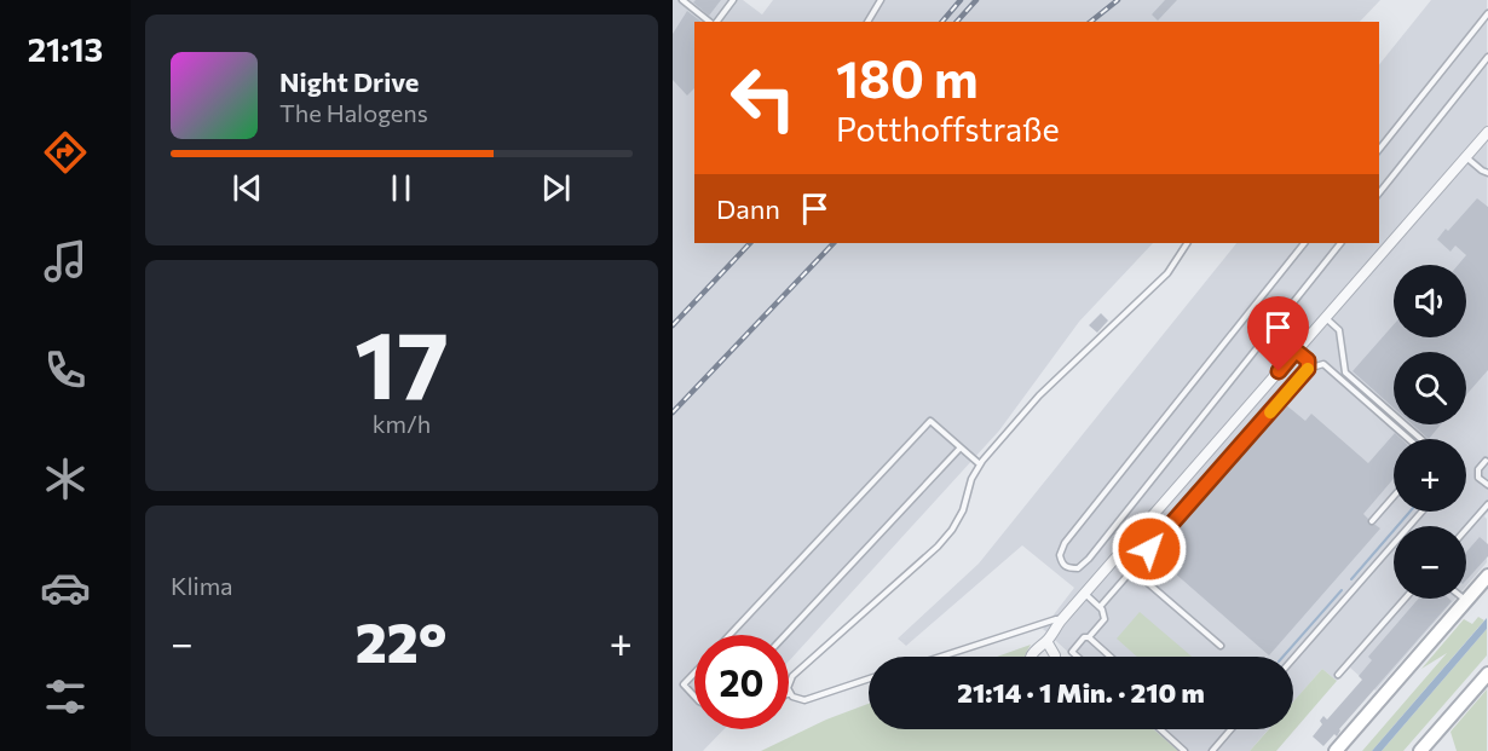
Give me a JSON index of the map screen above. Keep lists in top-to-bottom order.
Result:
{
  "page": {
    "tabs": "21:13",
    "turn": ["180 m", "Potthoffstraße"],
    "song": ["Night Drive", "The Halogens"],
    "then": "Dann",
    "tile": [
      ["17", "km/h"],
      "Klima"
    ],
    "map_buttons": ["+", "−"],
    "heat": ["−", "22°", "+"],
    "limit": "20",
    "trip": "21:14 · 1 Min. · 210 m"
  }
}
